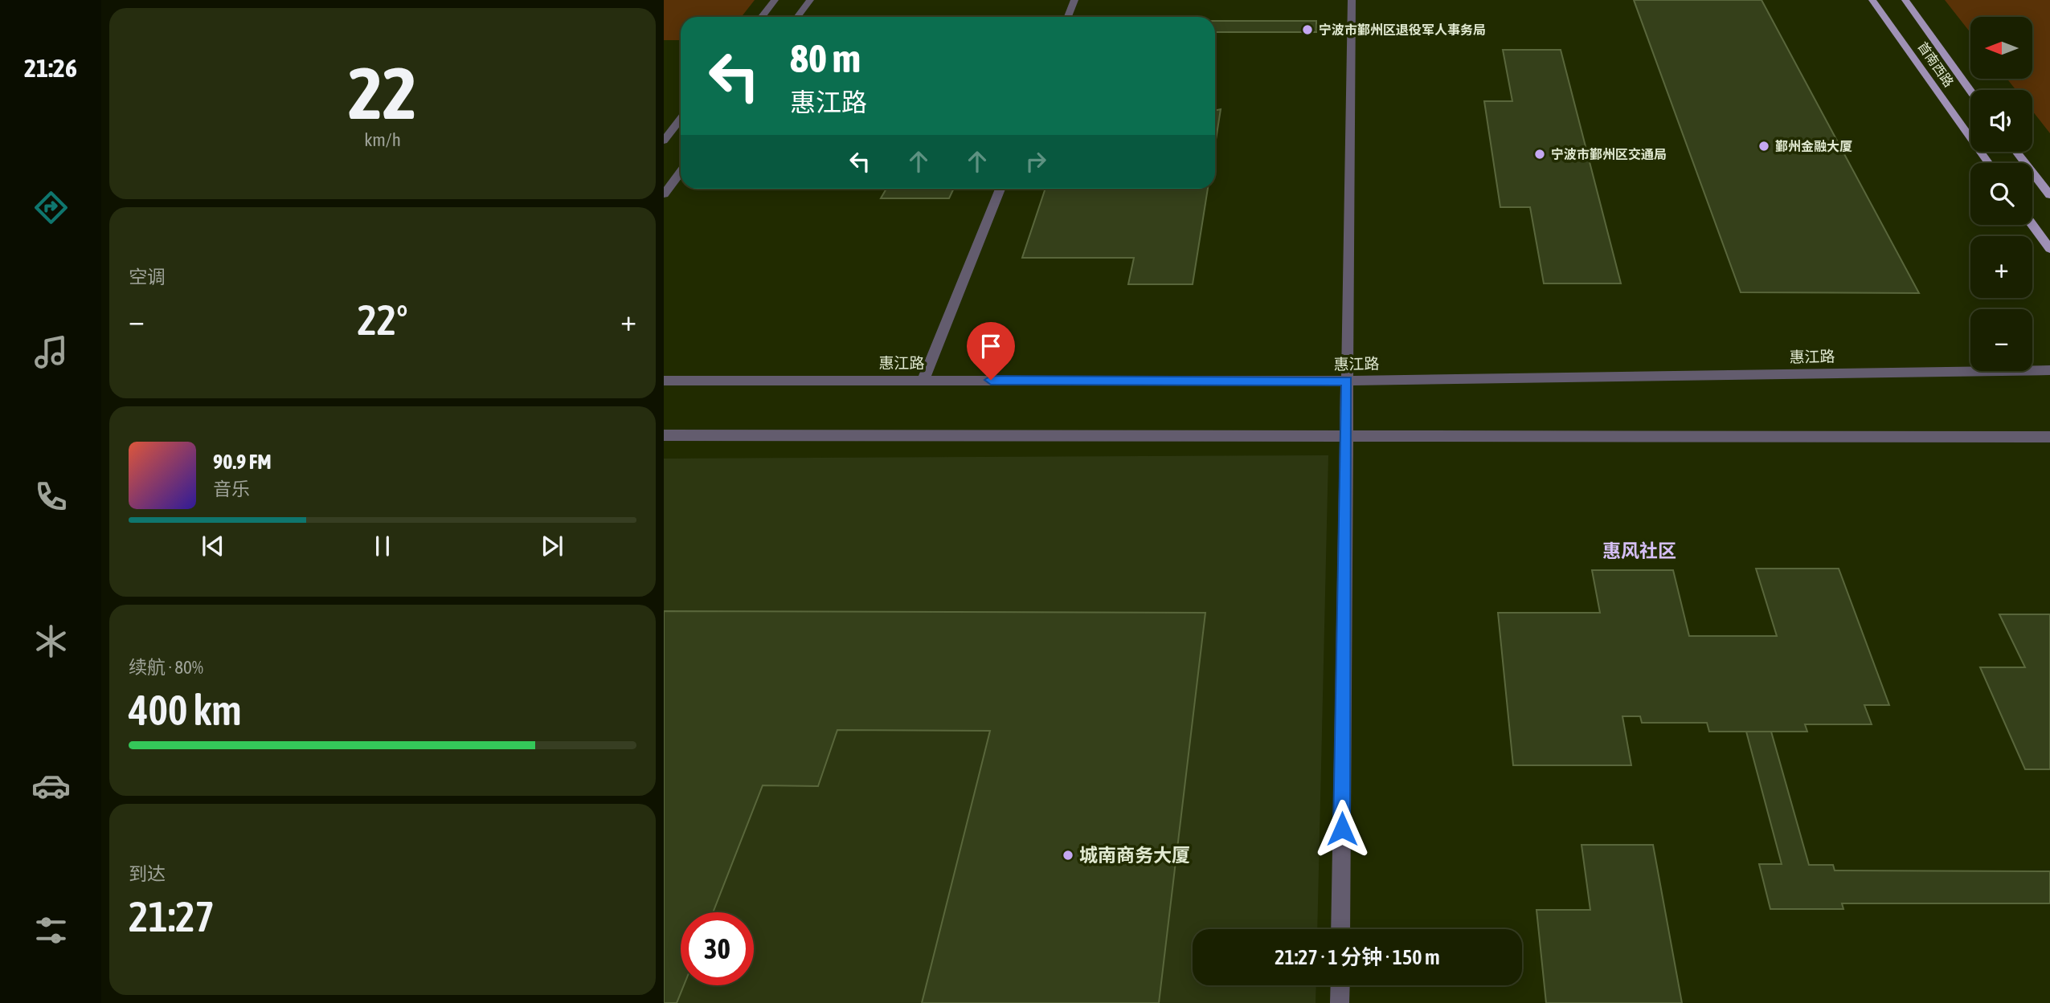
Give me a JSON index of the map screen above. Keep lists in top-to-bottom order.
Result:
{
  "streets": {
    "main road": ["首南西路"],
    "street": ["惠江路"]
  },
  "districts": ["惠风社区"],
  "places": [
    "宁波市鄞州区退役军人事务局",
    "鄞州金融大厦",
    "宁波市鄞州区交通局",
    "城南商务大厦"
  ],
  "north": "left",
  "page": {
    "tabs": "21:26",
    "tile": [
      ["22", "km/h"],
      "空调",
      ["续航 · 80%", "400 km"],
      ["到达", "21:27"]
    ],
    "map_buttons": ["+", "−"],
    "turn": ["80 m", "惠江路"],
    "heat": ["−", "22°", "+"],
    "song": ["90.9 FM", "音乐"],
    "limit": "30",
    "trip": "21:27 · 1 分钟 · 150 m"
  }
}
